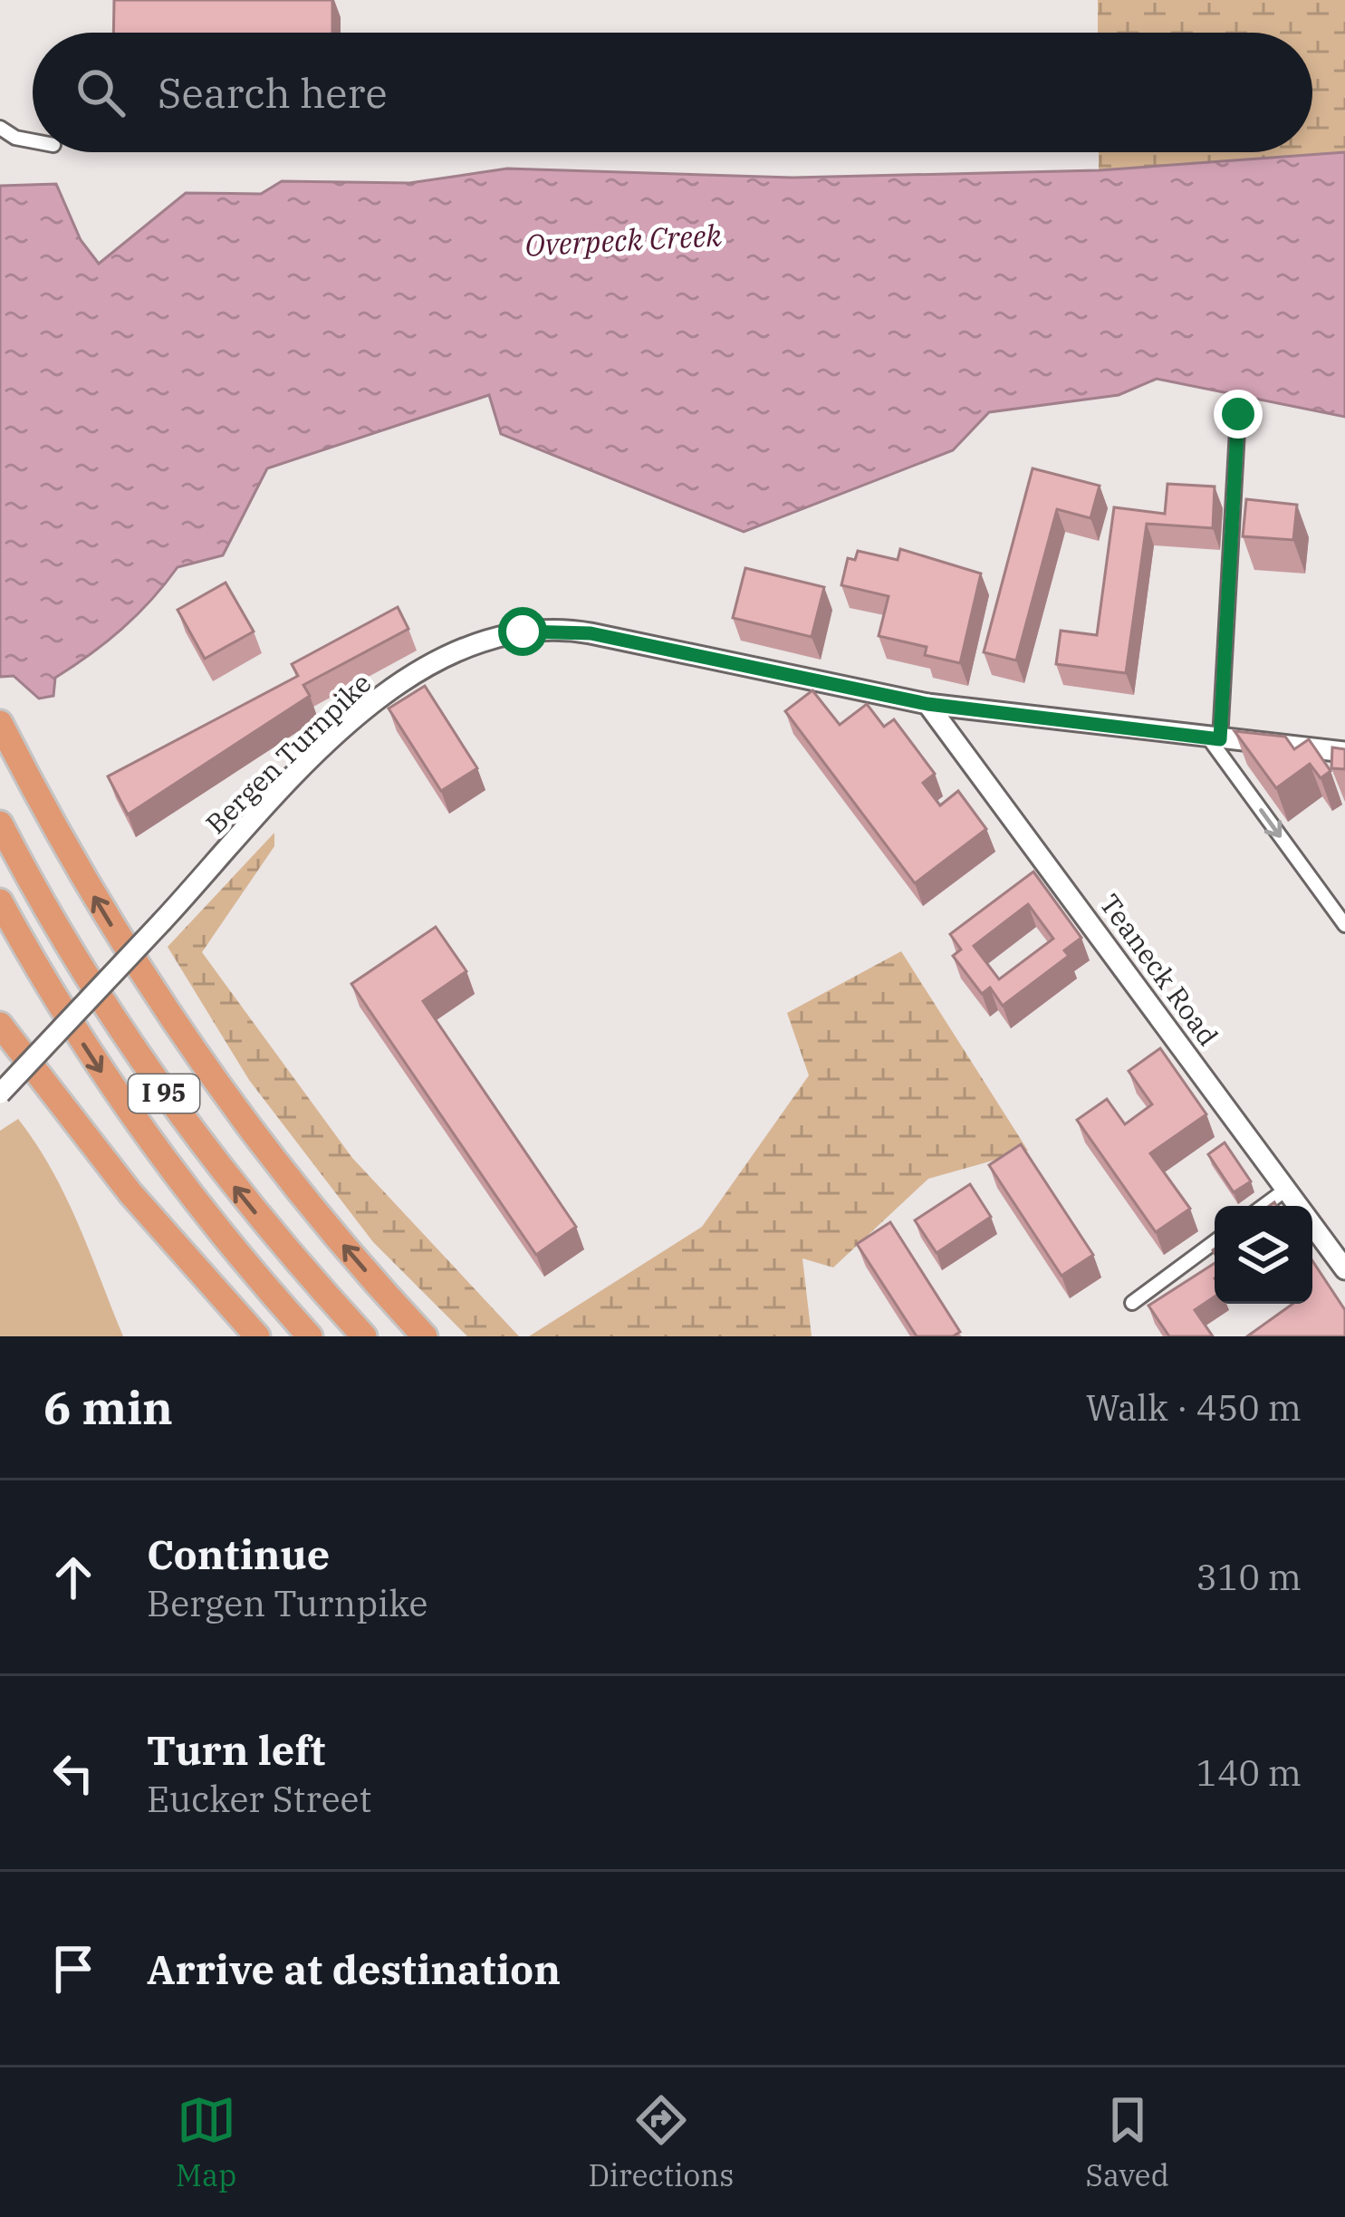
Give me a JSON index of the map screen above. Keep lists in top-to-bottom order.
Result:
{
  "streets": {
    "highway": ["I 95"],
    "main road": ["Bergen Turnpike", "Teaneck Road"]
  },
  "crossings": [
    ["Bergen Turnpike", "Teaneck Road"]
  ],
  "water": ["Overpeck Creek"],
  "page": {
    "search": "Search here",
    "heading": ["6 min", "Walk · 450 m"],
    "list": [
      ["Continue", "Bergen Turnpike", "310 m"],
      ["Turn left", "Eucker Street", "140 m"],
      "Arrive at destination"
    ],
    "nav": ["Map", "Directions", "Saved"]
  }
}
